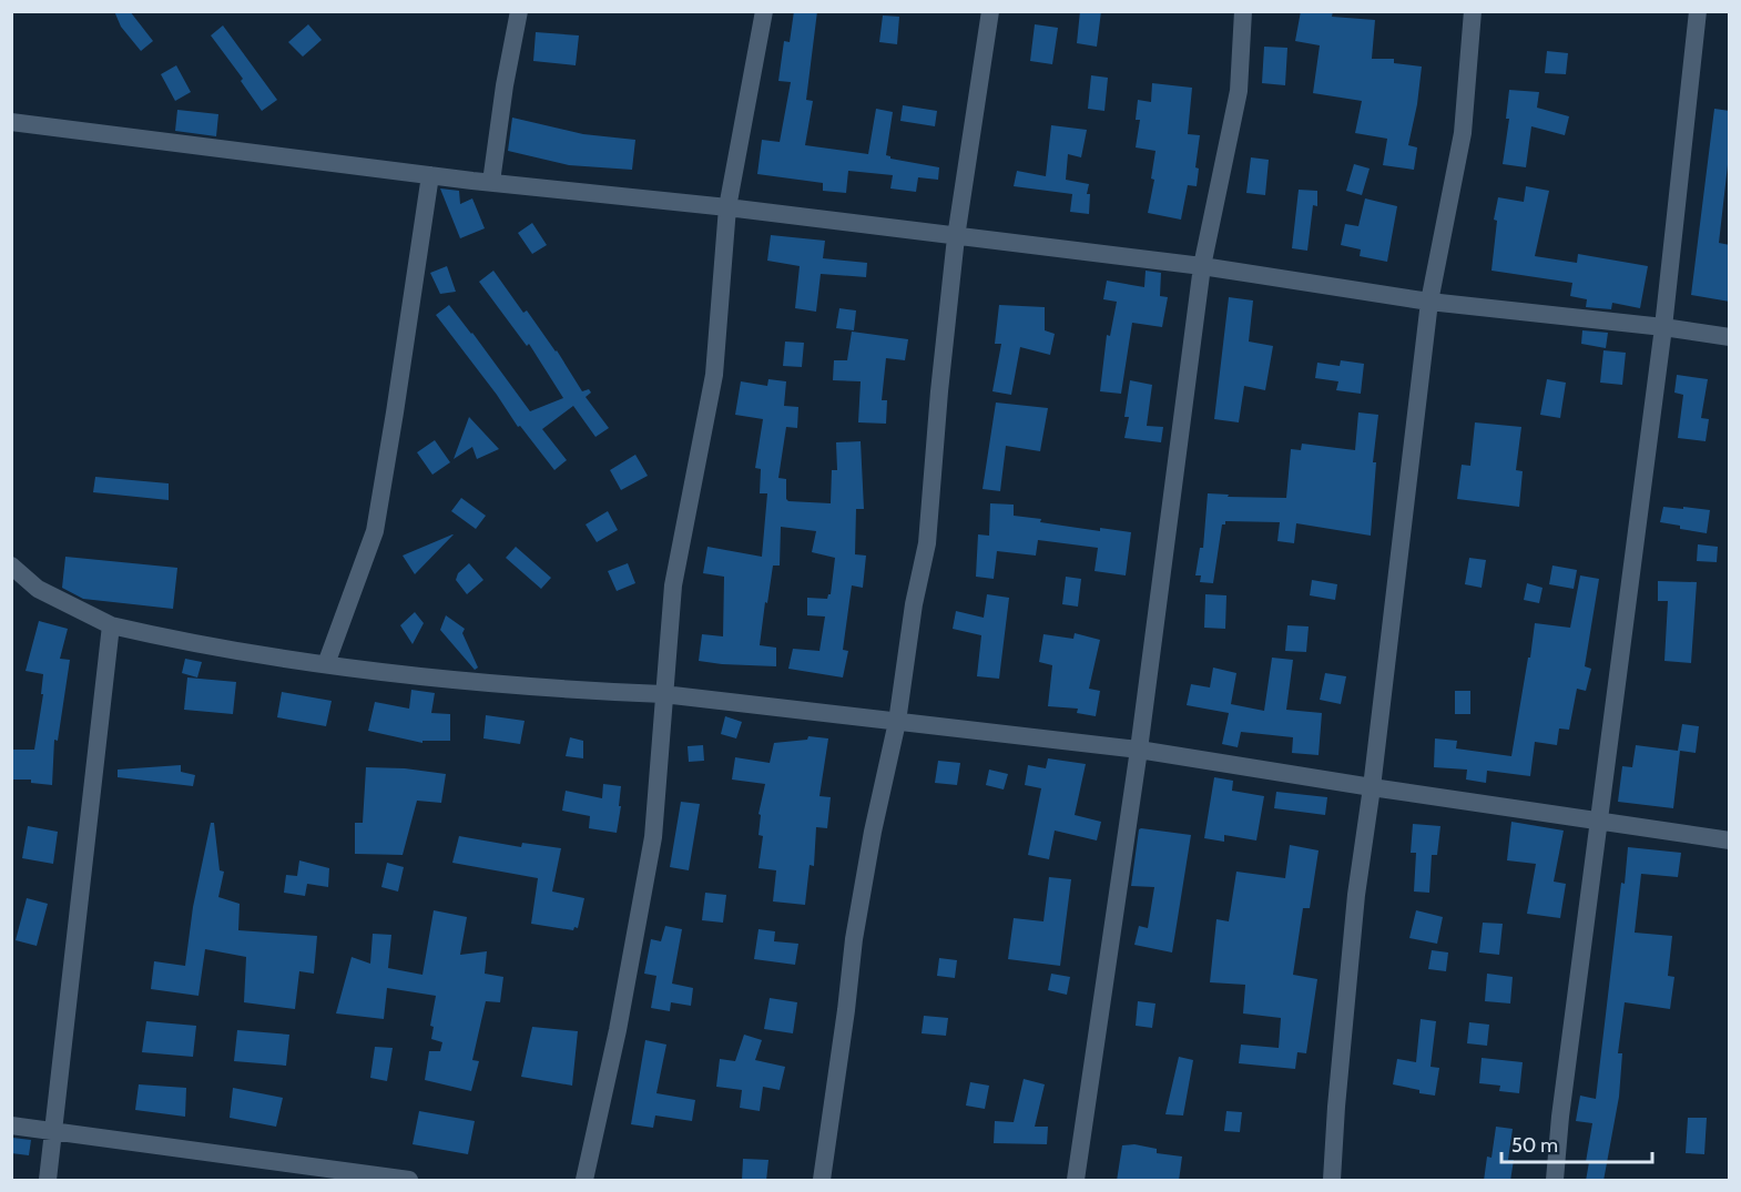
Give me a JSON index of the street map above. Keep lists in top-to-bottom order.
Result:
{
  "scale_bar": "50 m"
}
